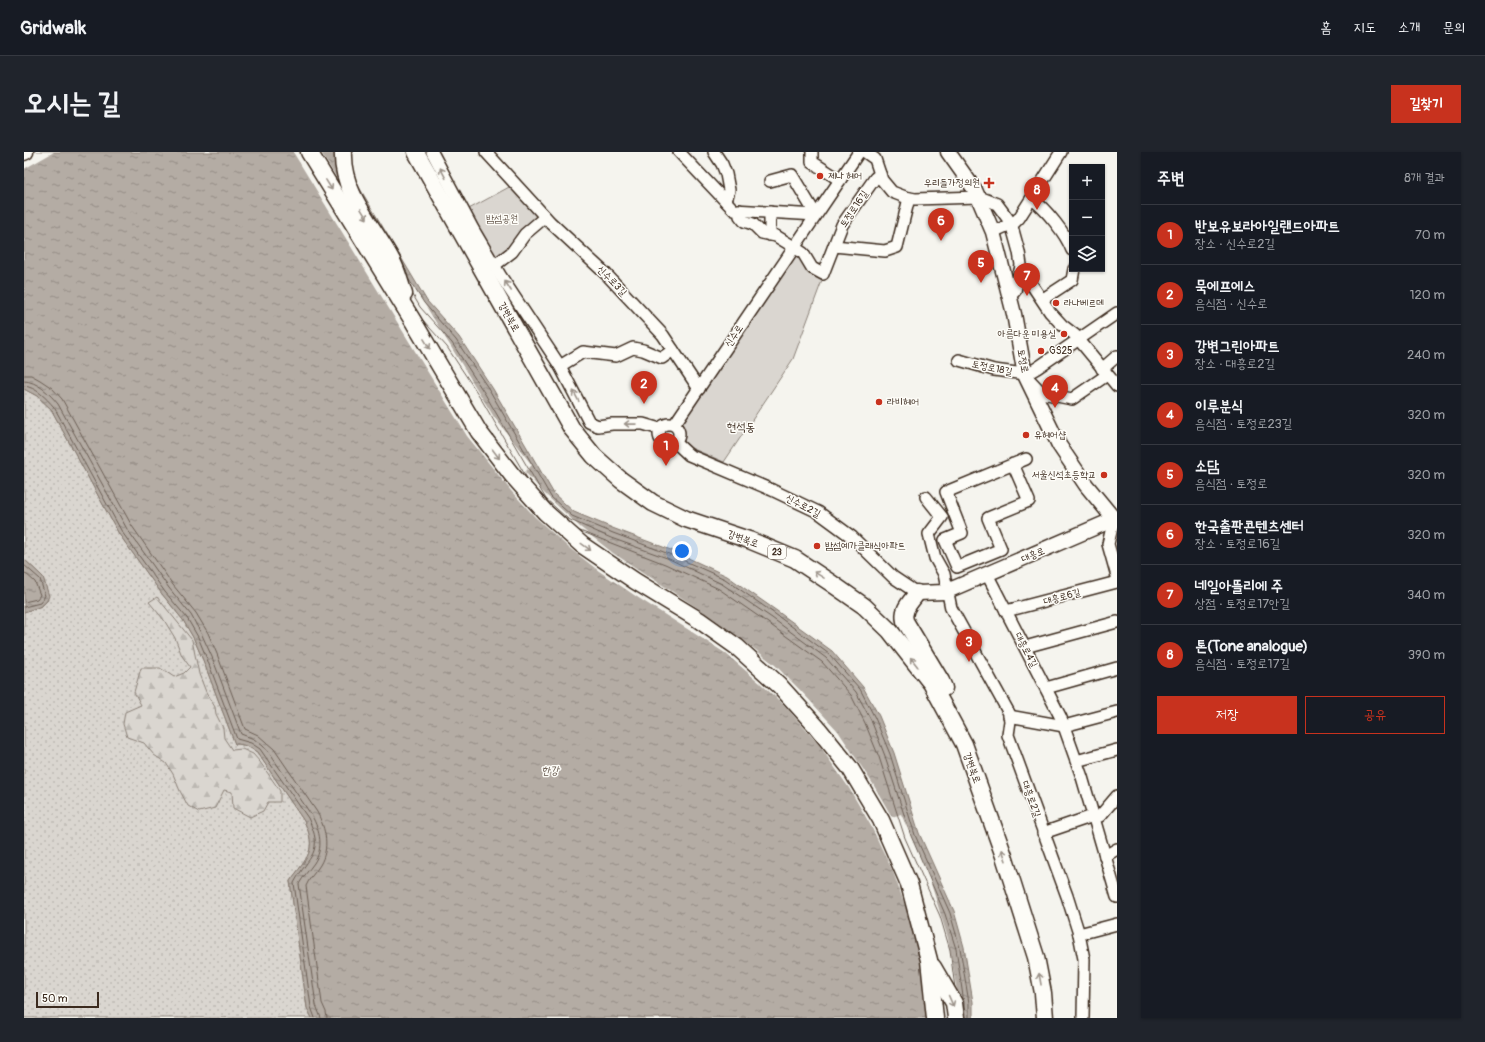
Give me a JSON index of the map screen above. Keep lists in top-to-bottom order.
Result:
{
  "streets": {
    "highway": ["강변북로", "23"],
    "main road": ["토정로", "대흥로"],
    "street": [
      "토정로16길",
      "신수로3길",
      "신수로",
      "토정로18길",
      "신수로2길",
      "대흥로6길",
      "대흥로4길",
      "대흥로2길"
    ]
  },
  "crossings": [
    ["토정로16길", "신수로"],
    ["신수로3길", "신수로"],
    ["신수로", "신수로2길"],
    ["토정로", "토정로18길"],
    ["토정로", "대흥로"],
    ["신수로2길", "대흥로"],
    ["대흥로", "대흥로4길"],
    ["대흥로", "대흥로2길"],
    ["대흥로6길", "대흥로4길"]
  ],
  "districts": ["현석동"],
  "water": ["한강"],
  "parks": ["밤섬공원"],
  "places": {
    "other": [
      "제나 헤어",
      "라나베르데",
      "아름다운 미용실",
      "GS25",
      "라비헤어",
      "유헤어샵",
      "서울신석초등학교",
      "밤섬예가클래식아파트"
    ],
    "health": ["우리들가정의원"]
  },
  "scale_bar": "50 m",
  "page": {
    "header": "Gridwalk",
    "nav": [
      "홈",
      "지도",
      "소개",
      "문의"
    ],
    "buttons": [
      "길찾기",
      ["저장", "공유"]
    ],
    "title": "오시는 길",
    "heading": ["주변", "8개 결과"],
    "map_buttons": ["+", "−"],
    "pins": [
      "8",
      "6",
      "5",
      "7",
      "2",
      "4",
      "1",
      "3"
    ],
    "list": [
      {
        "mark": "1",
        "name": "반보유보라아일랜드아파트",
        "note": "장소 · 신수로2길",
        "value": "70 m"
      },
      {
        "mark": "2",
        "name": "묵에프에스",
        "note": "음식점 · 신수로",
        "value": "120 m"
      },
      {
        "mark": "3",
        "name": "강변그린아파트",
        "note": "장소 · 대흥로2길",
        "value": "240 m"
      },
      {
        "mark": "4",
        "name": "이루분식",
        "note": "음식점 · 토정로23길",
        "value": "320 m"
      },
      {
        "mark": "5",
        "name": "소담",
        "note": "음식점 · 토정로",
        "value": "320 m"
      },
      {
        "mark": "6",
        "name": "한국출판콘텐츠센터",
        "note": "장소 · 토정로16길",
        "value": "320 m"
      },
      {
        "mark": "7",
        "name": "네일아뜰리에 주",
        "note": "상점 · 토정로17안길",
        "value": "340 m"
      },
      {
        "mark": "8",
        "name": "톤(Tone analogue)",
        "note": "음식점 · 토정로17길",
        "value": "390 m"
      }
    ],
    "scale": "50 m"
  }
}
